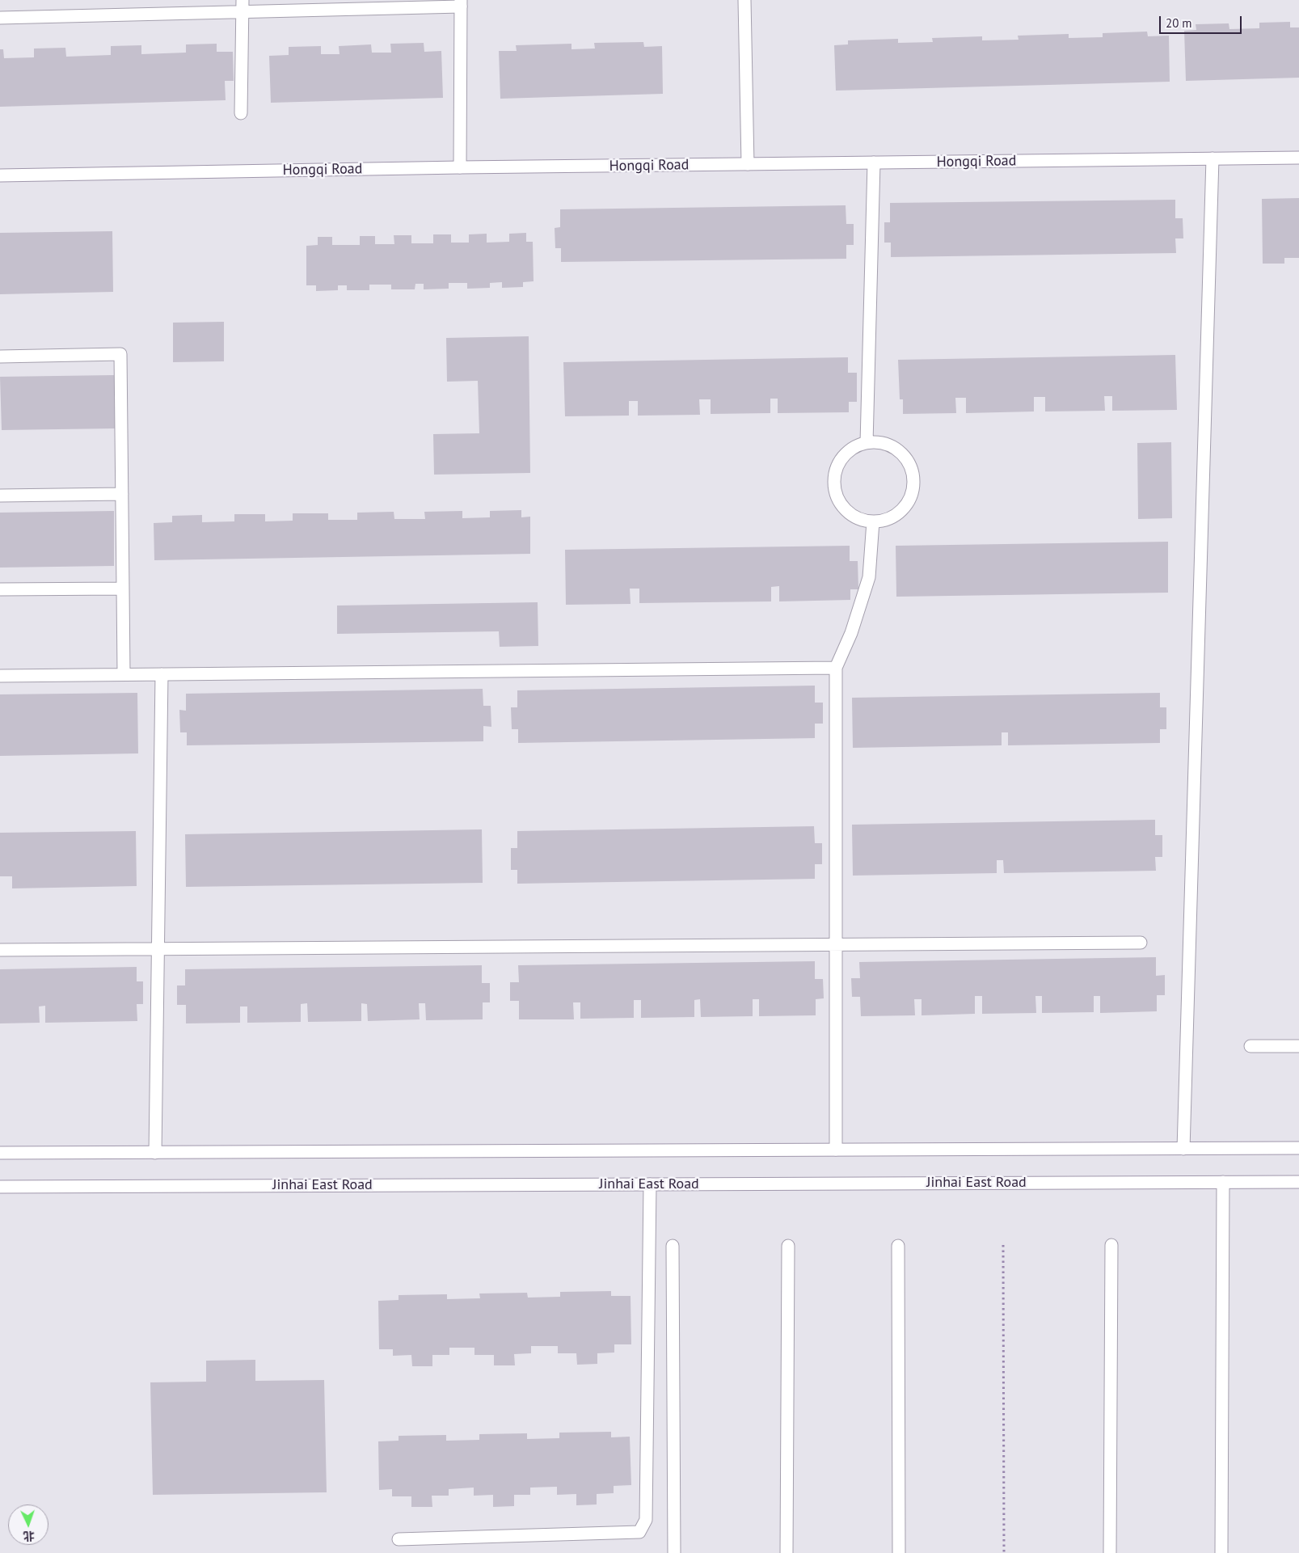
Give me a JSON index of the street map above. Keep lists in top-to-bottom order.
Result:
{
  "streets": {
    "main road": ["Hongqi Road", "Jinhai East Road"]
  },
  "scale_bar": "20 m",
  "north": "bottom"
}
